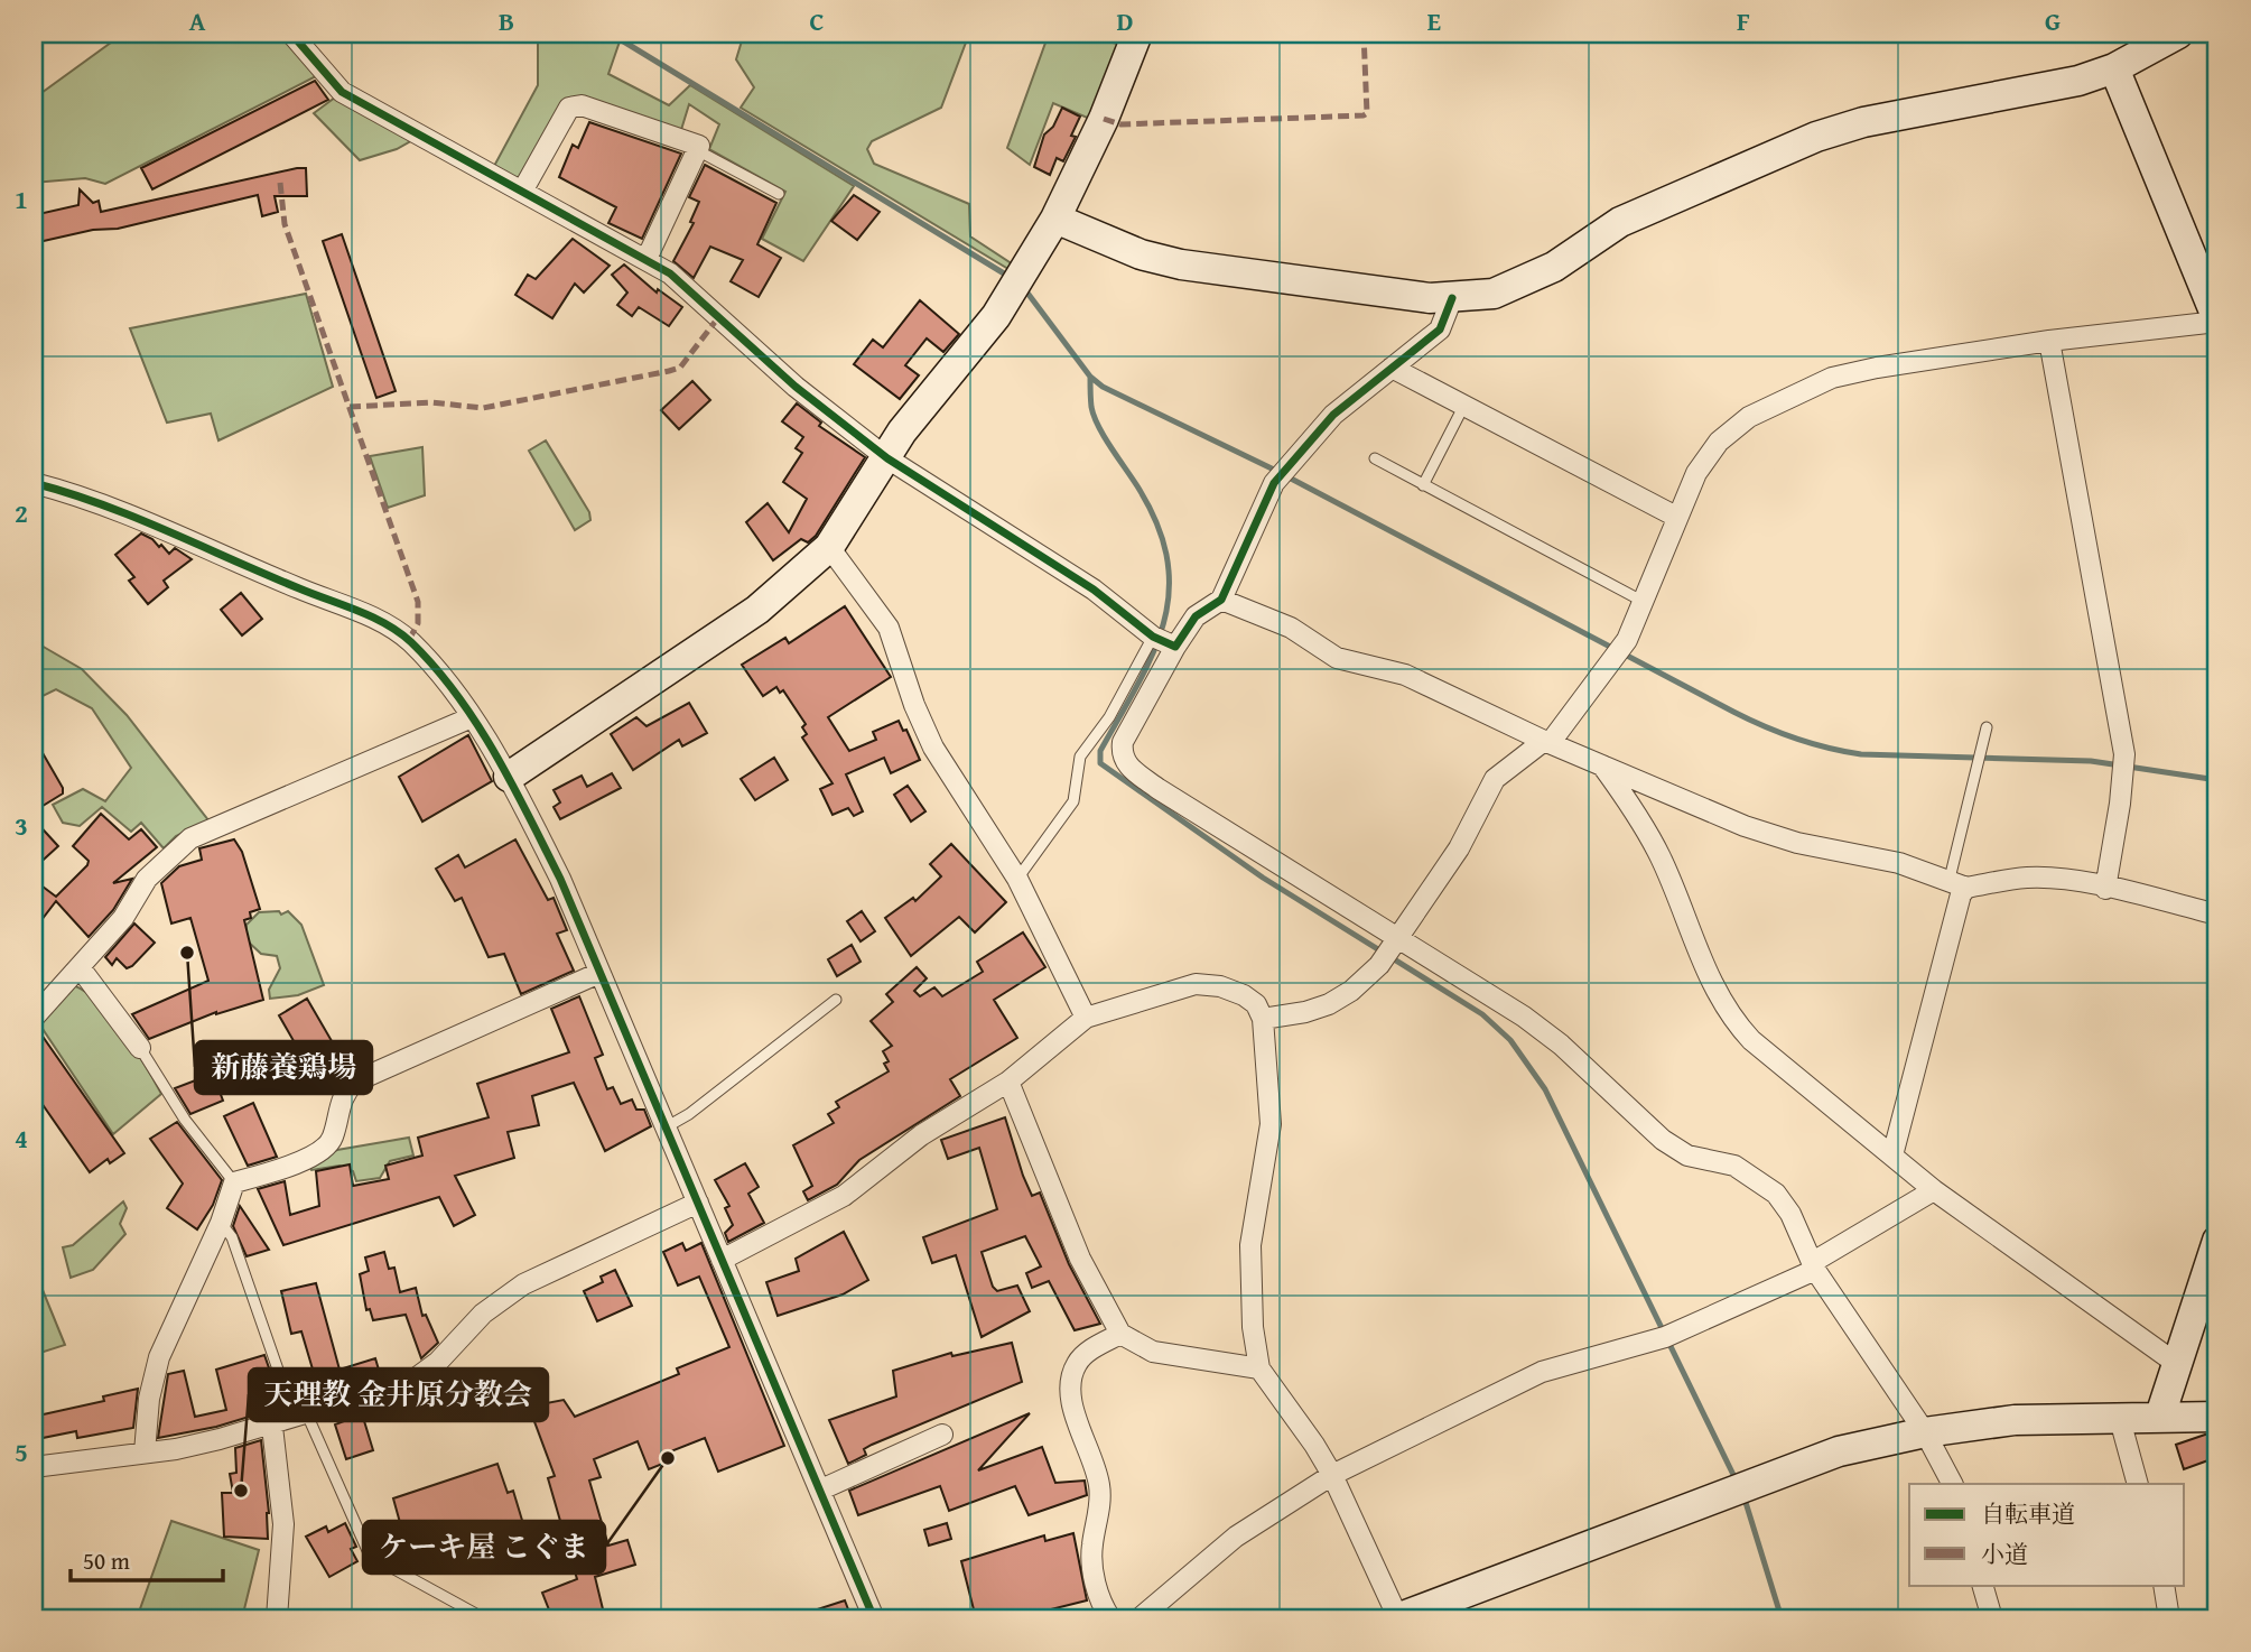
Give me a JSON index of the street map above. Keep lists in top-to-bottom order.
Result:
{
  "places": ["新藤養鶏場", "ケーキ屋 こぐま", "天理教 金井原分教会"],
  "legend": ["自転車道", "小道"],
  "scale_bar": "50 m",
  "grid": {
    "columns": [
      "A",
      "B",
      "C",
      "D",
      "E",
      "F",
      "G"
    ],
    "rows": [
      "1",
      "2",
      "3",
      "4",
      "5"
    ]
  }
}
